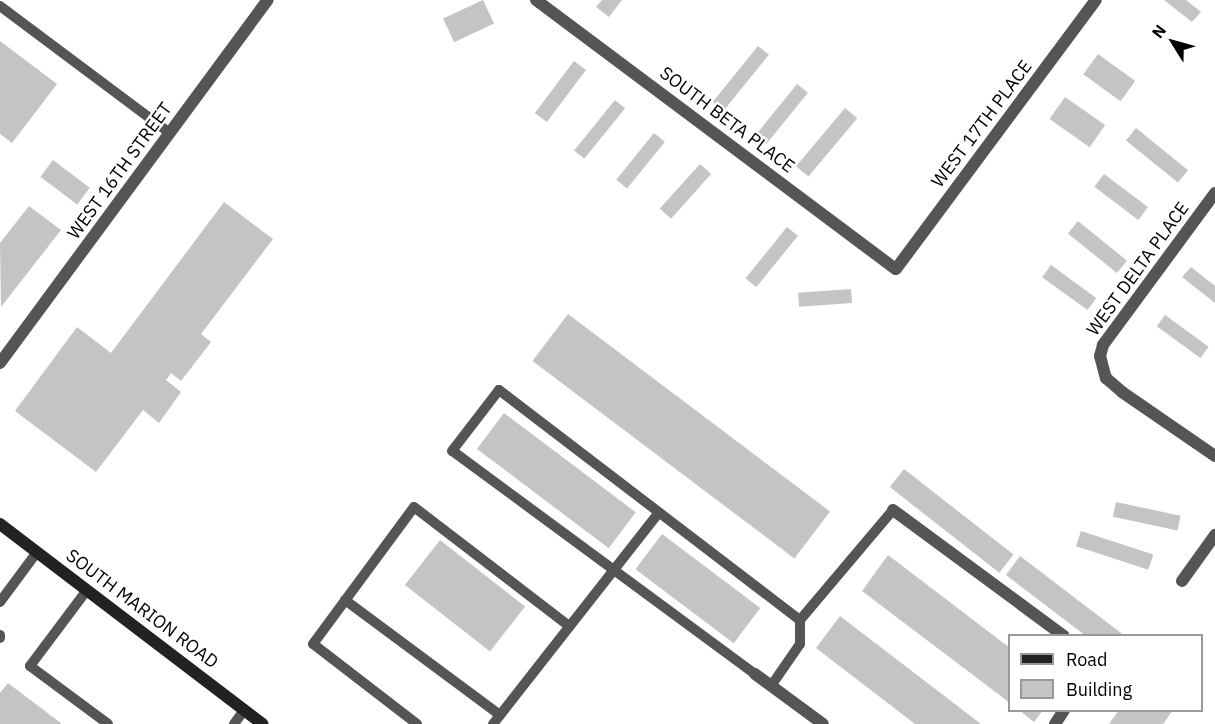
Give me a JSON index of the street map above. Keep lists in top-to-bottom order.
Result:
{
  "streets": {
    "main road": ["SOUTH MARION ROAD"],
    "street": [
      "SOUTH BETA PLACE",
      "WEST 17TH PLACE",
      "WEST 16TH STREET",
      "WEST DELTA PLACE"
    ]
  },
  "crossings": [
    ["SOUTH BETA PLACE", "WEST 17TH PLACE"]
  ],
  "legend": ["Road", "Building"],
  "north": "top left"
}
